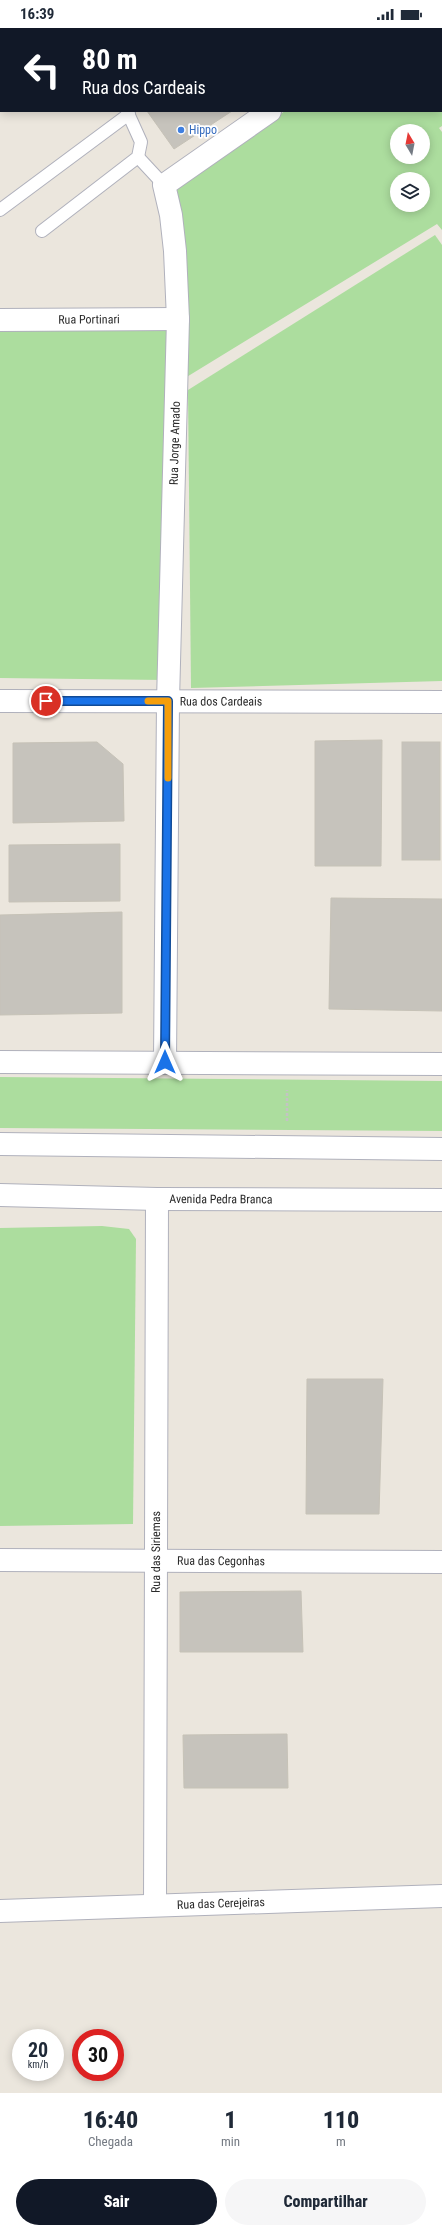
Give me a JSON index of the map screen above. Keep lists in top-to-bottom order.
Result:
{
  "streets": {
    "street": [
      "Rua Portinari",
      "Rua Jorge Amado",
      "Rua dos Cardeais",
      "Avenida Pedra Branca",
      "Rua das Siriemas",
      "Rua das Cegonhas",
      "Rua das Cerejeiras"
    ]
  },
  "crossings": [
    ["Rua Portinari", "Rua Jorge Amado"],
    ["Rua Jorge Amado", "Rua dos Cardeais"],
    ["Avenida Pedra Branca", "Rua das Siriemas"],
    ["Rua das Siriemas", "Rua das Cegonhas"],
    ["Rua das Siriemas", "Rua das Cerejeiras"]
  ],
  "places": ["Hippo"],
  "north": "top",
  "page": {
    "status": "16:39",
    "turn": ["80 m", "Rua dos Cardeais"],
    "speed": "20 km/h",
    "limit": "30",
    "eta": [
      "16:40",
      "Chegada",
      "1",
      "min",
      "110",
      "m"
    ],
    "buttons": ["Sair", "Compartilhar"]
  }
}
